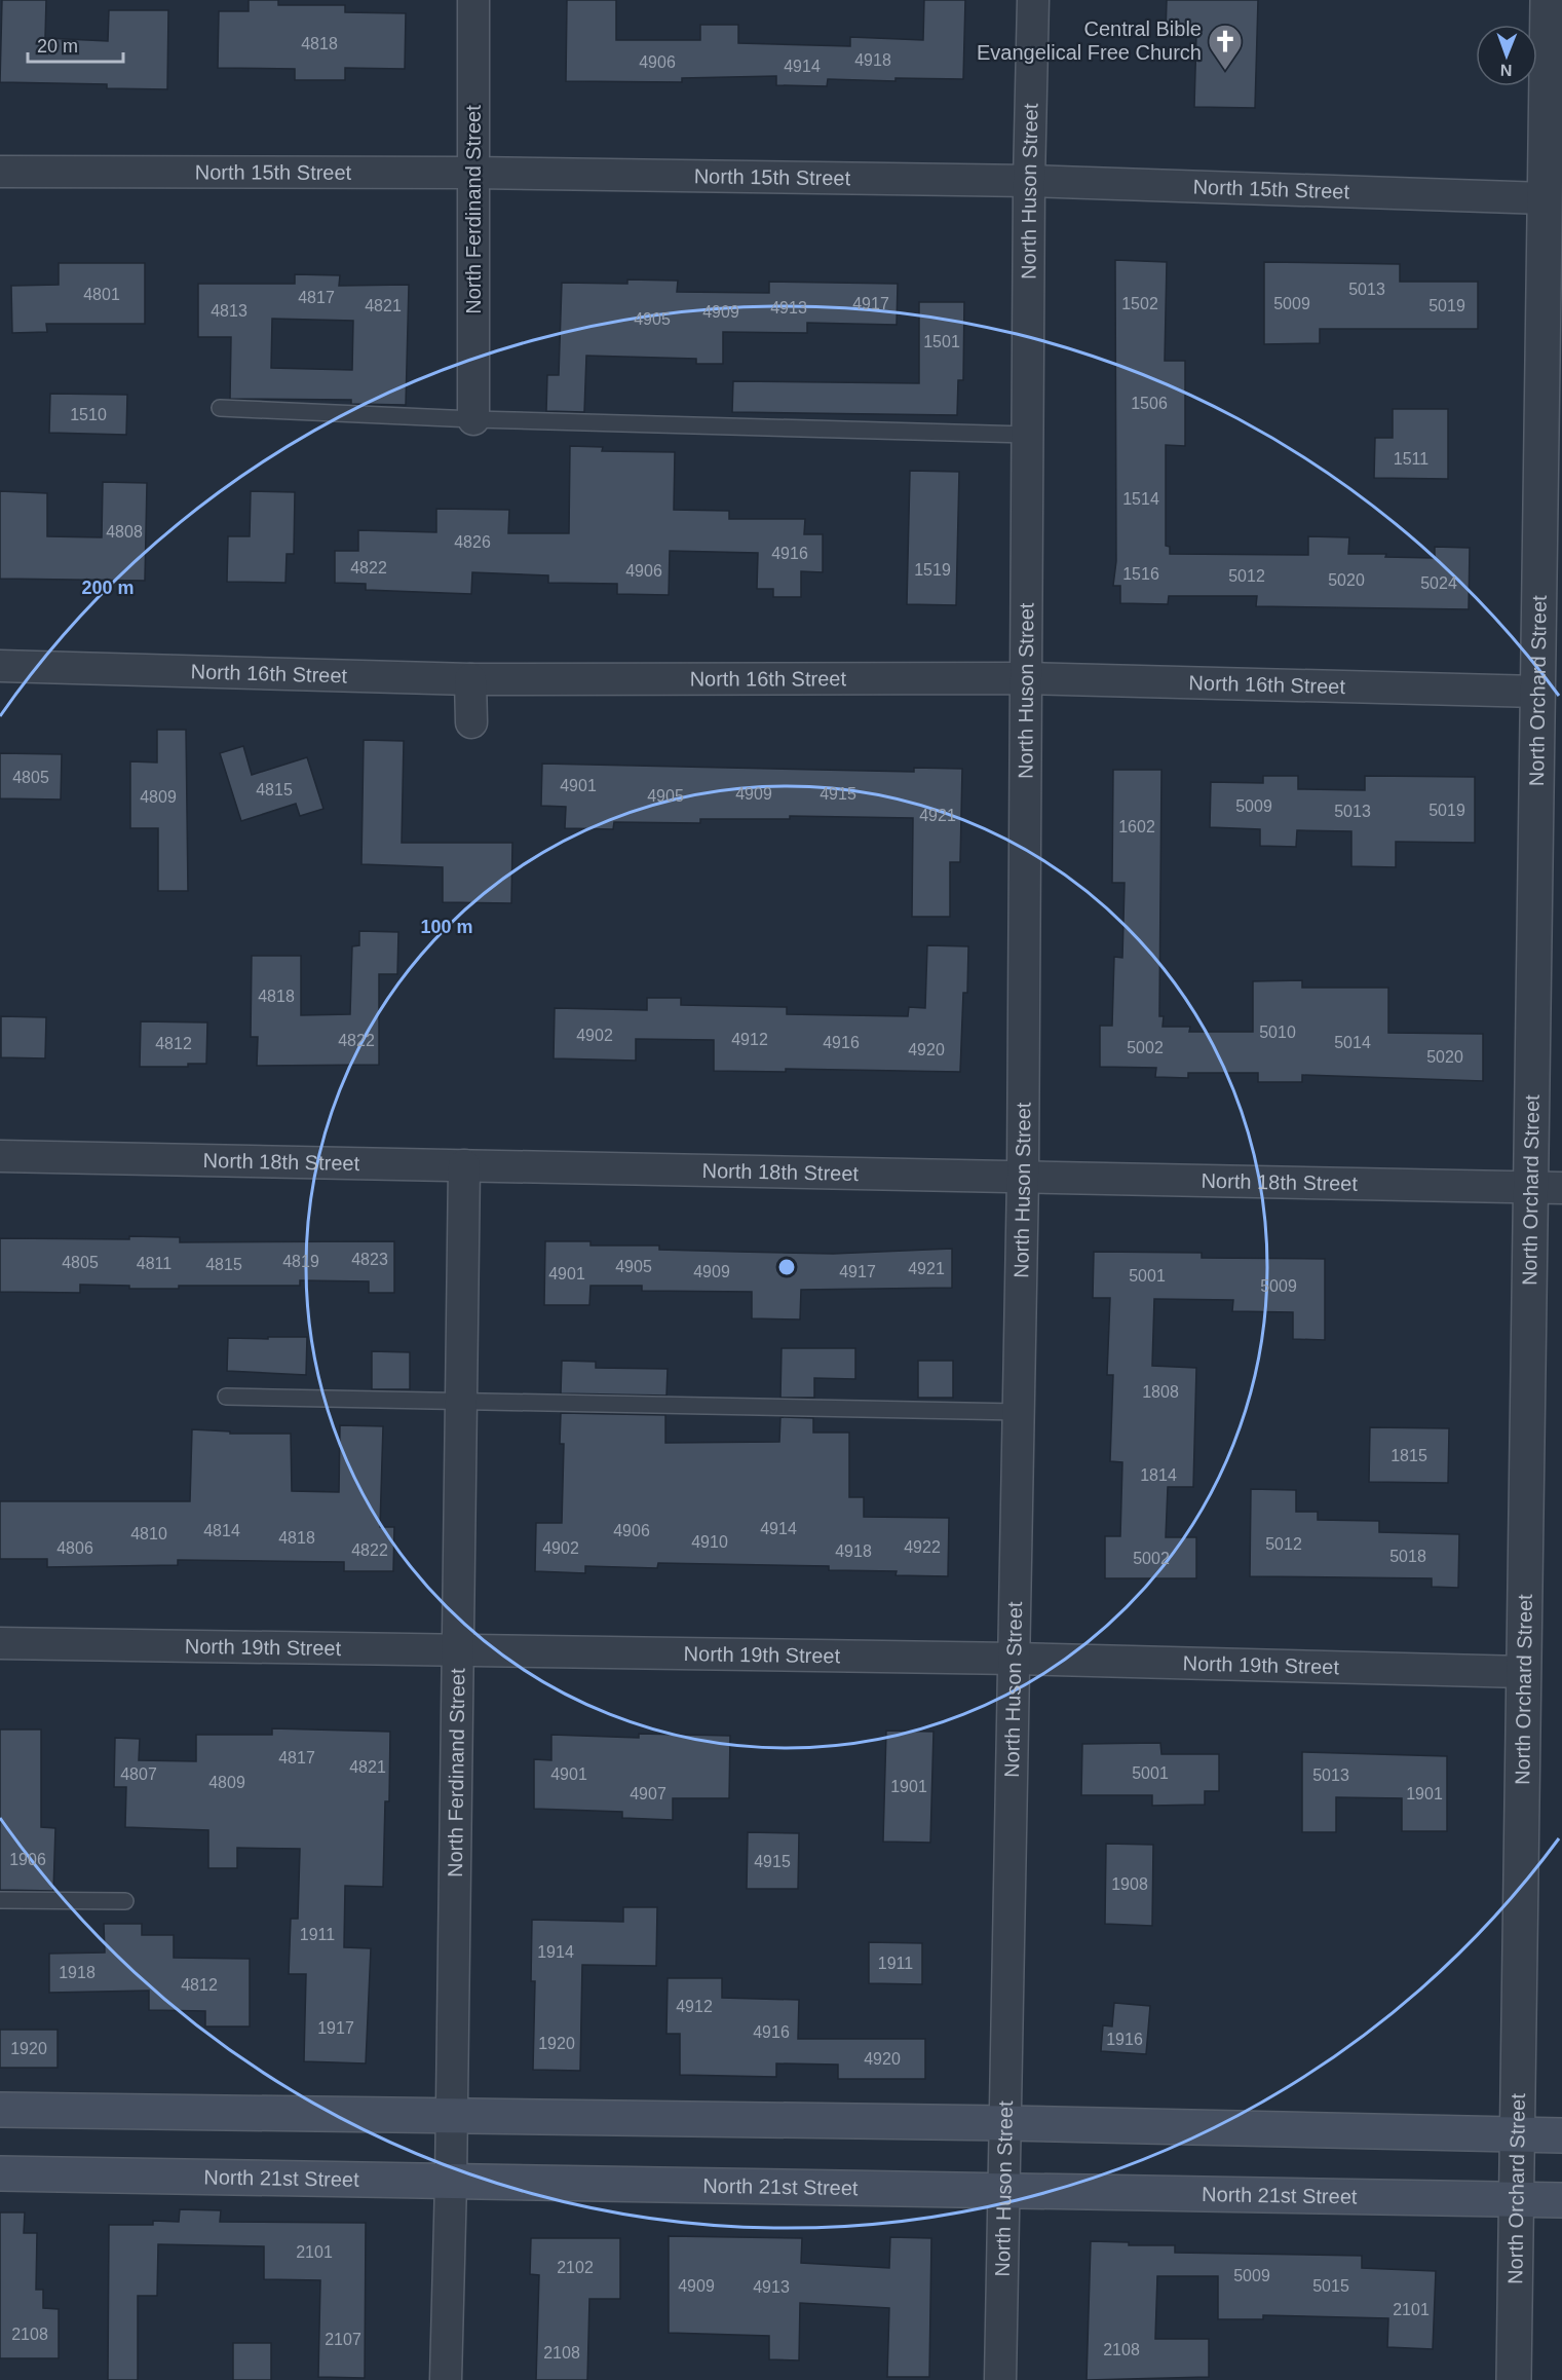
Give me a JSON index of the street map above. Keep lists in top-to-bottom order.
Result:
{
  "streets": {
    "main road": ["North 21st Street"],
    "street": [
      "North 15th Street",
      "North Huson Street",
      "North Ferdinand Street",
      "North 16th Street",
      "North Orchard Street",
      "North 18th Street",
      "North 19th Street"
    ]
  },
  "crossings": [
    ["North 15th Street", "North Huson Street"],
    ["North 15th Street", "North Ferdinand Street"],
    ["North 15th Street", "North Orchard Street"],
    ["North Huson Street", "North 16th Street"],
    ["North Huson Street", "North 18th Street"],
    ["North Huson Street", "North 19th Street"],
    ["North Huson Street", "North 21st Street"],
    ["North Ferdinand Street", "North 18th Street"],
    ["North Ferdinand Street", "North 19th Street"],
    ["North Ferdinand Street", "North 21st Street"],
    ["North 16th Street", "North Orchard Street"],
    ["North Orchard Street", "North 18th Street"],
    ["North Orchard Street", "North 19th Street"],
    ["North Orchard Street", "North 21st Street"]
  ],
  "places": {
    "church": ["Central Bible Evangelical Free Church"]
  },
  "house_numbers": [
    "4818",
    "4918",
    "4906",
    "4914",
    "5013",
    "4801",
    "4817",
    "4917",
    "1502",
    "5009",
    "4821",
    "5019",
    "4913",
    "4813",
    "4909",
    "4905",
    "1501",
    "1506",
    "1510",
    "1511",
    "1514",
    "4808",
    "4826",
    "4916",
    "4822",
    "1519",
    "4906",
    "1516",
    "5012",
    "5020",
    "5024",
    "4805",
    "4901",
    "4815",
    "4909",
    "4915",
    "4905",
    "4809",
    "5009",
    "5019",
    "5013",
    "4921",
    "1602",
    "4818",
    "5010",
    "4902",
    "4912",
    "4822",
    "4916",
    "5014",
    "4812",
    "5002",
    "4920",
    "5020",
    "4823",
    "4819",
    "4805",
    "4811",
    "4815",
    "4905",
    "4921",
    "4909",
    "4917",
    "4901",
    "5001",
    "5009",
    "1808",
    "1815",
    "1814",
    "4914",
    "4814",
    "4906",
    "4810",
    "4818",
    "4910",
    "5012",
    "4922",
    "4806",
    "4902",
    "4822",
    "4918",
    "5018",
    "5002",
    "4817",
    "4821",
    "5001",
    "4807",
    "4901",
    "5013",
    "4809",
    "1901",
    "4907",
    "1901",
    "1906",
    "4915",
    "1908",
    "1911",
    "1914",
    "1911",
    "1918",
    "4812",
    "4912",
    "1917",
    "4916",
    "1916",
    "1920",
    "1920",
    "4920",
    "2101",
    "2102",
    "5009",
    "4909",
    "5015",
    "4913",
    "2101",
    "2108",
    "2107",
    "2108",
    "2108"
  ],
  "scale_bar": "20 m",
  "north": "bottom",
  "rings": ["200 m", "100 m"]
}
